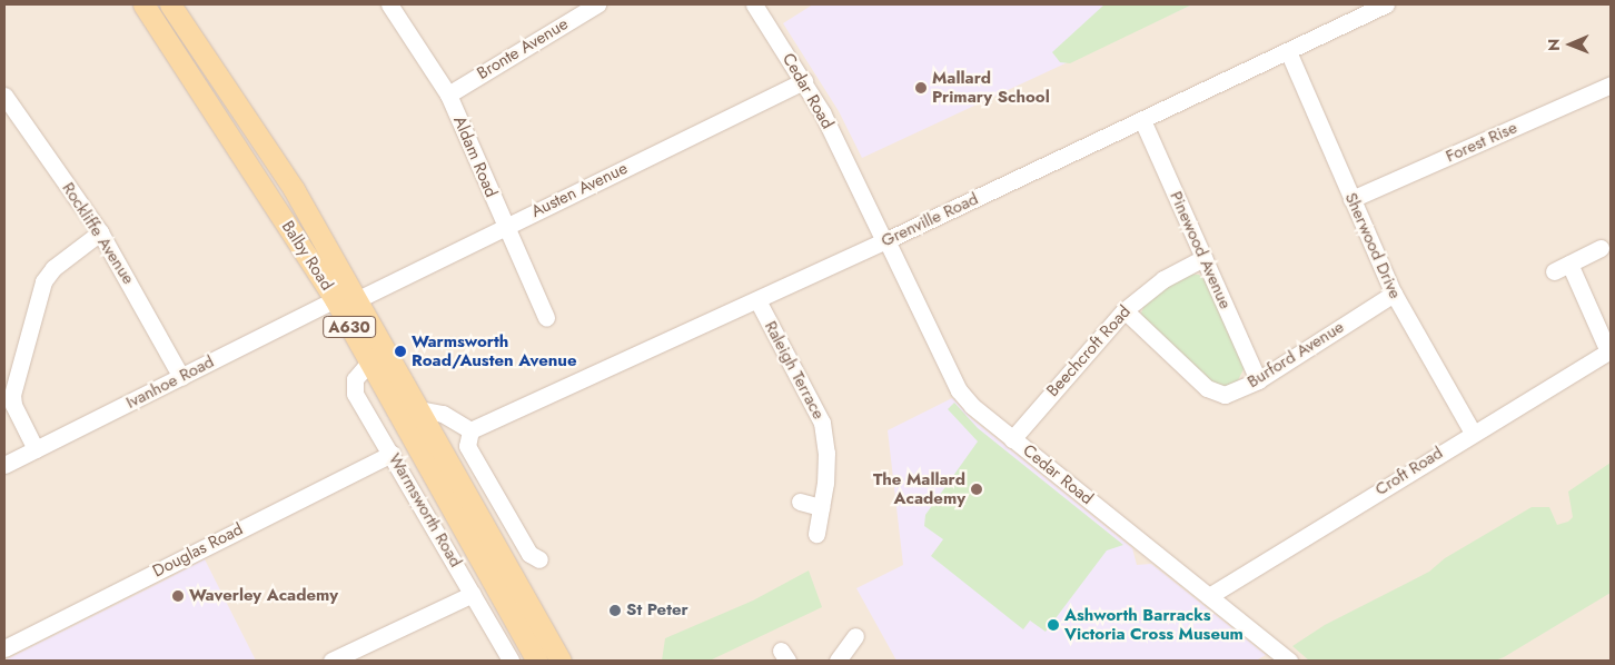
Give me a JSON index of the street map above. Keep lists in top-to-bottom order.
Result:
{
  "streets": {
    "main road": ["Balby Road", "A630"],
    "street": [
      "Bronte Avenue",
      "Cedar Road",
      "Forest Rise",
      "Aldam Road",
      "Austen Avenue",
      "Grenville Road",
      "Rockliffe Avenue",
      "Sherwood Drive",
      "Pinewood Avenue",
      "Beechcroft Road",
      "Burford Avenue",
      "Raleigh Terrace",
      "Ivanhoe Road",
      "Croft Road",
      "Warmsworth Road",
      "Douglas Road"
    ]
  },
  "crossings": [
    ["Bronte Avenue", "Aldam Road"],
    ["Cedar Road", "Austen Avenue"],
    ["Cedar Road", "Grenville Road"],
    ["Cedar Road", "Beechcroft Road"],
    ["Cedar Road", "Croft Road"],
    ["Forest Rise", "Sherwood Drive"],
    ["Aldam Road", "Austen Avenue"],
    ["Austen Avenue", "Balby Road"],
    ["Grenville Road", "Sherwood Drive"],
    ["Grenville Road", "Pinewood Avenue"],
    ["Grenville Road", "Raleigh Terrace"],
    ["Rockliffe Avenue", "Ivanhoe Road"],
    ["Sherwood Drive", "Burford Avenue"],
    ["Sherwood Drive", "Croft Road"],
    ["Pinewood Avenue", "Beechcroft Road"],
    ["Pinewood Avenue", "Burford Avenue"],
    ["Balby Road", "Ivanhoe Road"],
    ["Balby Road", "Warmsworth Road"],
    ["Beechcroft Road", "Burford Avenue"],
    ["Warmsworth Road", "Douglas Road"]
  ],
  "places": [
    "Mallard Primary School",
    "Warmsworth Road/Austen Avenue",
    "The Mallard Academy",
    "Waverley Academy",
    "St Peter",
    "Ashworth Barracks Victoria Cross Museum"
  ],
  "north": "left"
}
